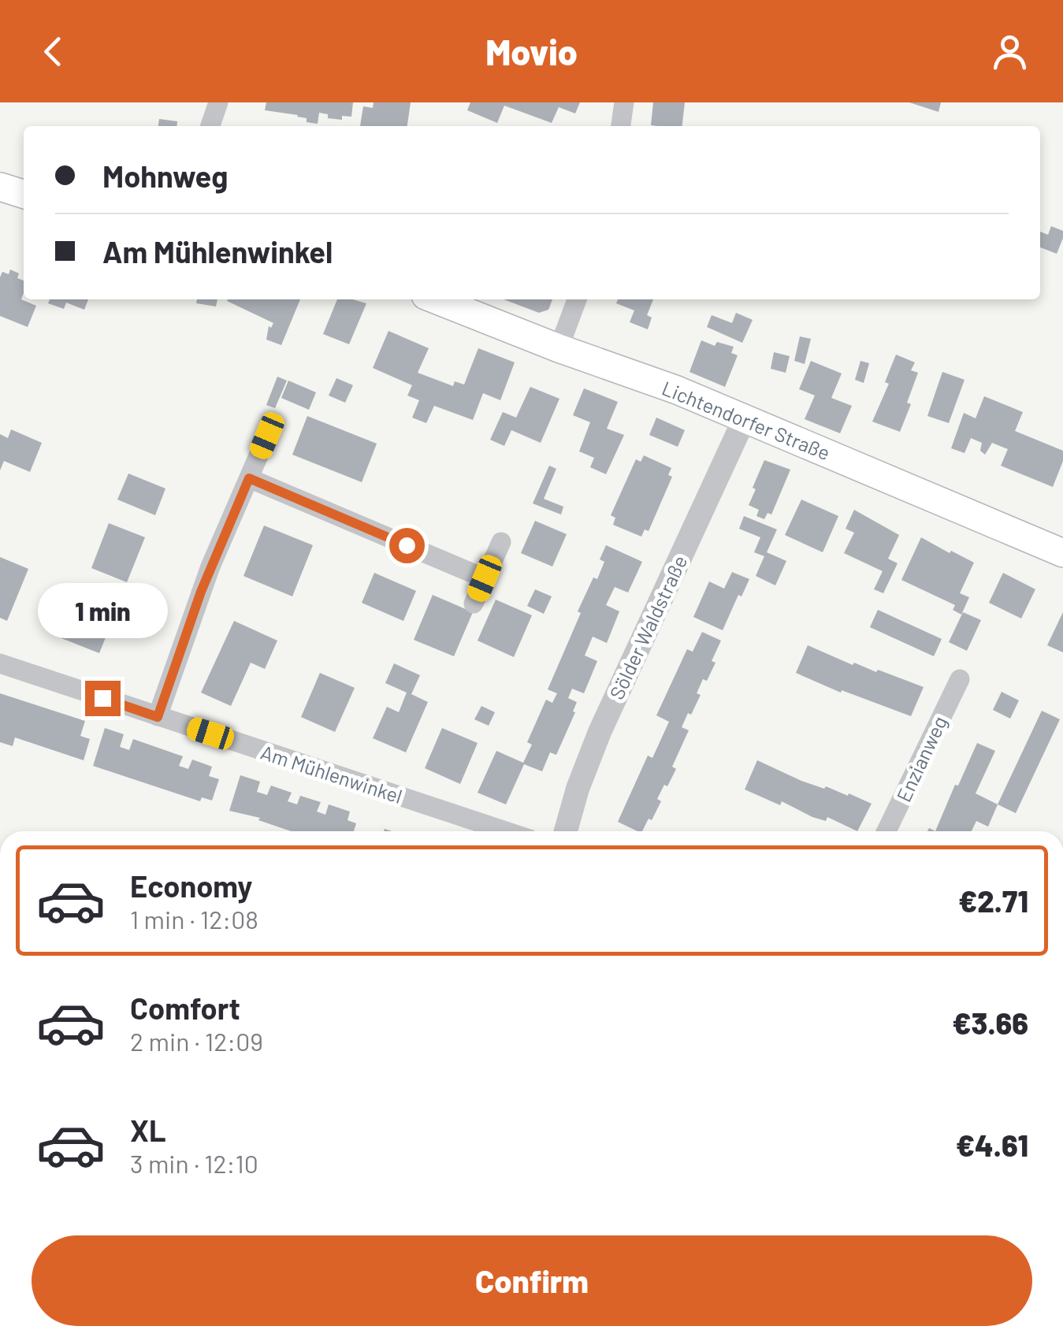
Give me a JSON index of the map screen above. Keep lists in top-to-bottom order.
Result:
{
  "streets": {
    "main road": ["Lichtendorfer Straße"],
    "street": ["Sölder Waldstraße", "Enzianweg", "Am Mühlenwinkel"]
  },
  "crossings": [
    ["Lichtendorfer Straße", "Sölder Waldstraße"]
  ],
  "page": {
    "header": "Movio",
    "banner": ["Mohnweg", "Am Mühlenwinkel"],
    "bubble": "1 min",
    "list": [
      {
        "name": "Economy",
        "note": "1 min · 12:08",
        "value": "€2.71"
      },
      {
        "name": "Comfort",
        "note": "2 min · 12:09",
        "value": "€3.66"
      },
      {
        "name": "XL",
        "note": "3 min · 12:10",
        "value": "€4.61"
      }
    ],
    "buttons": "Confirm"
  }
}
